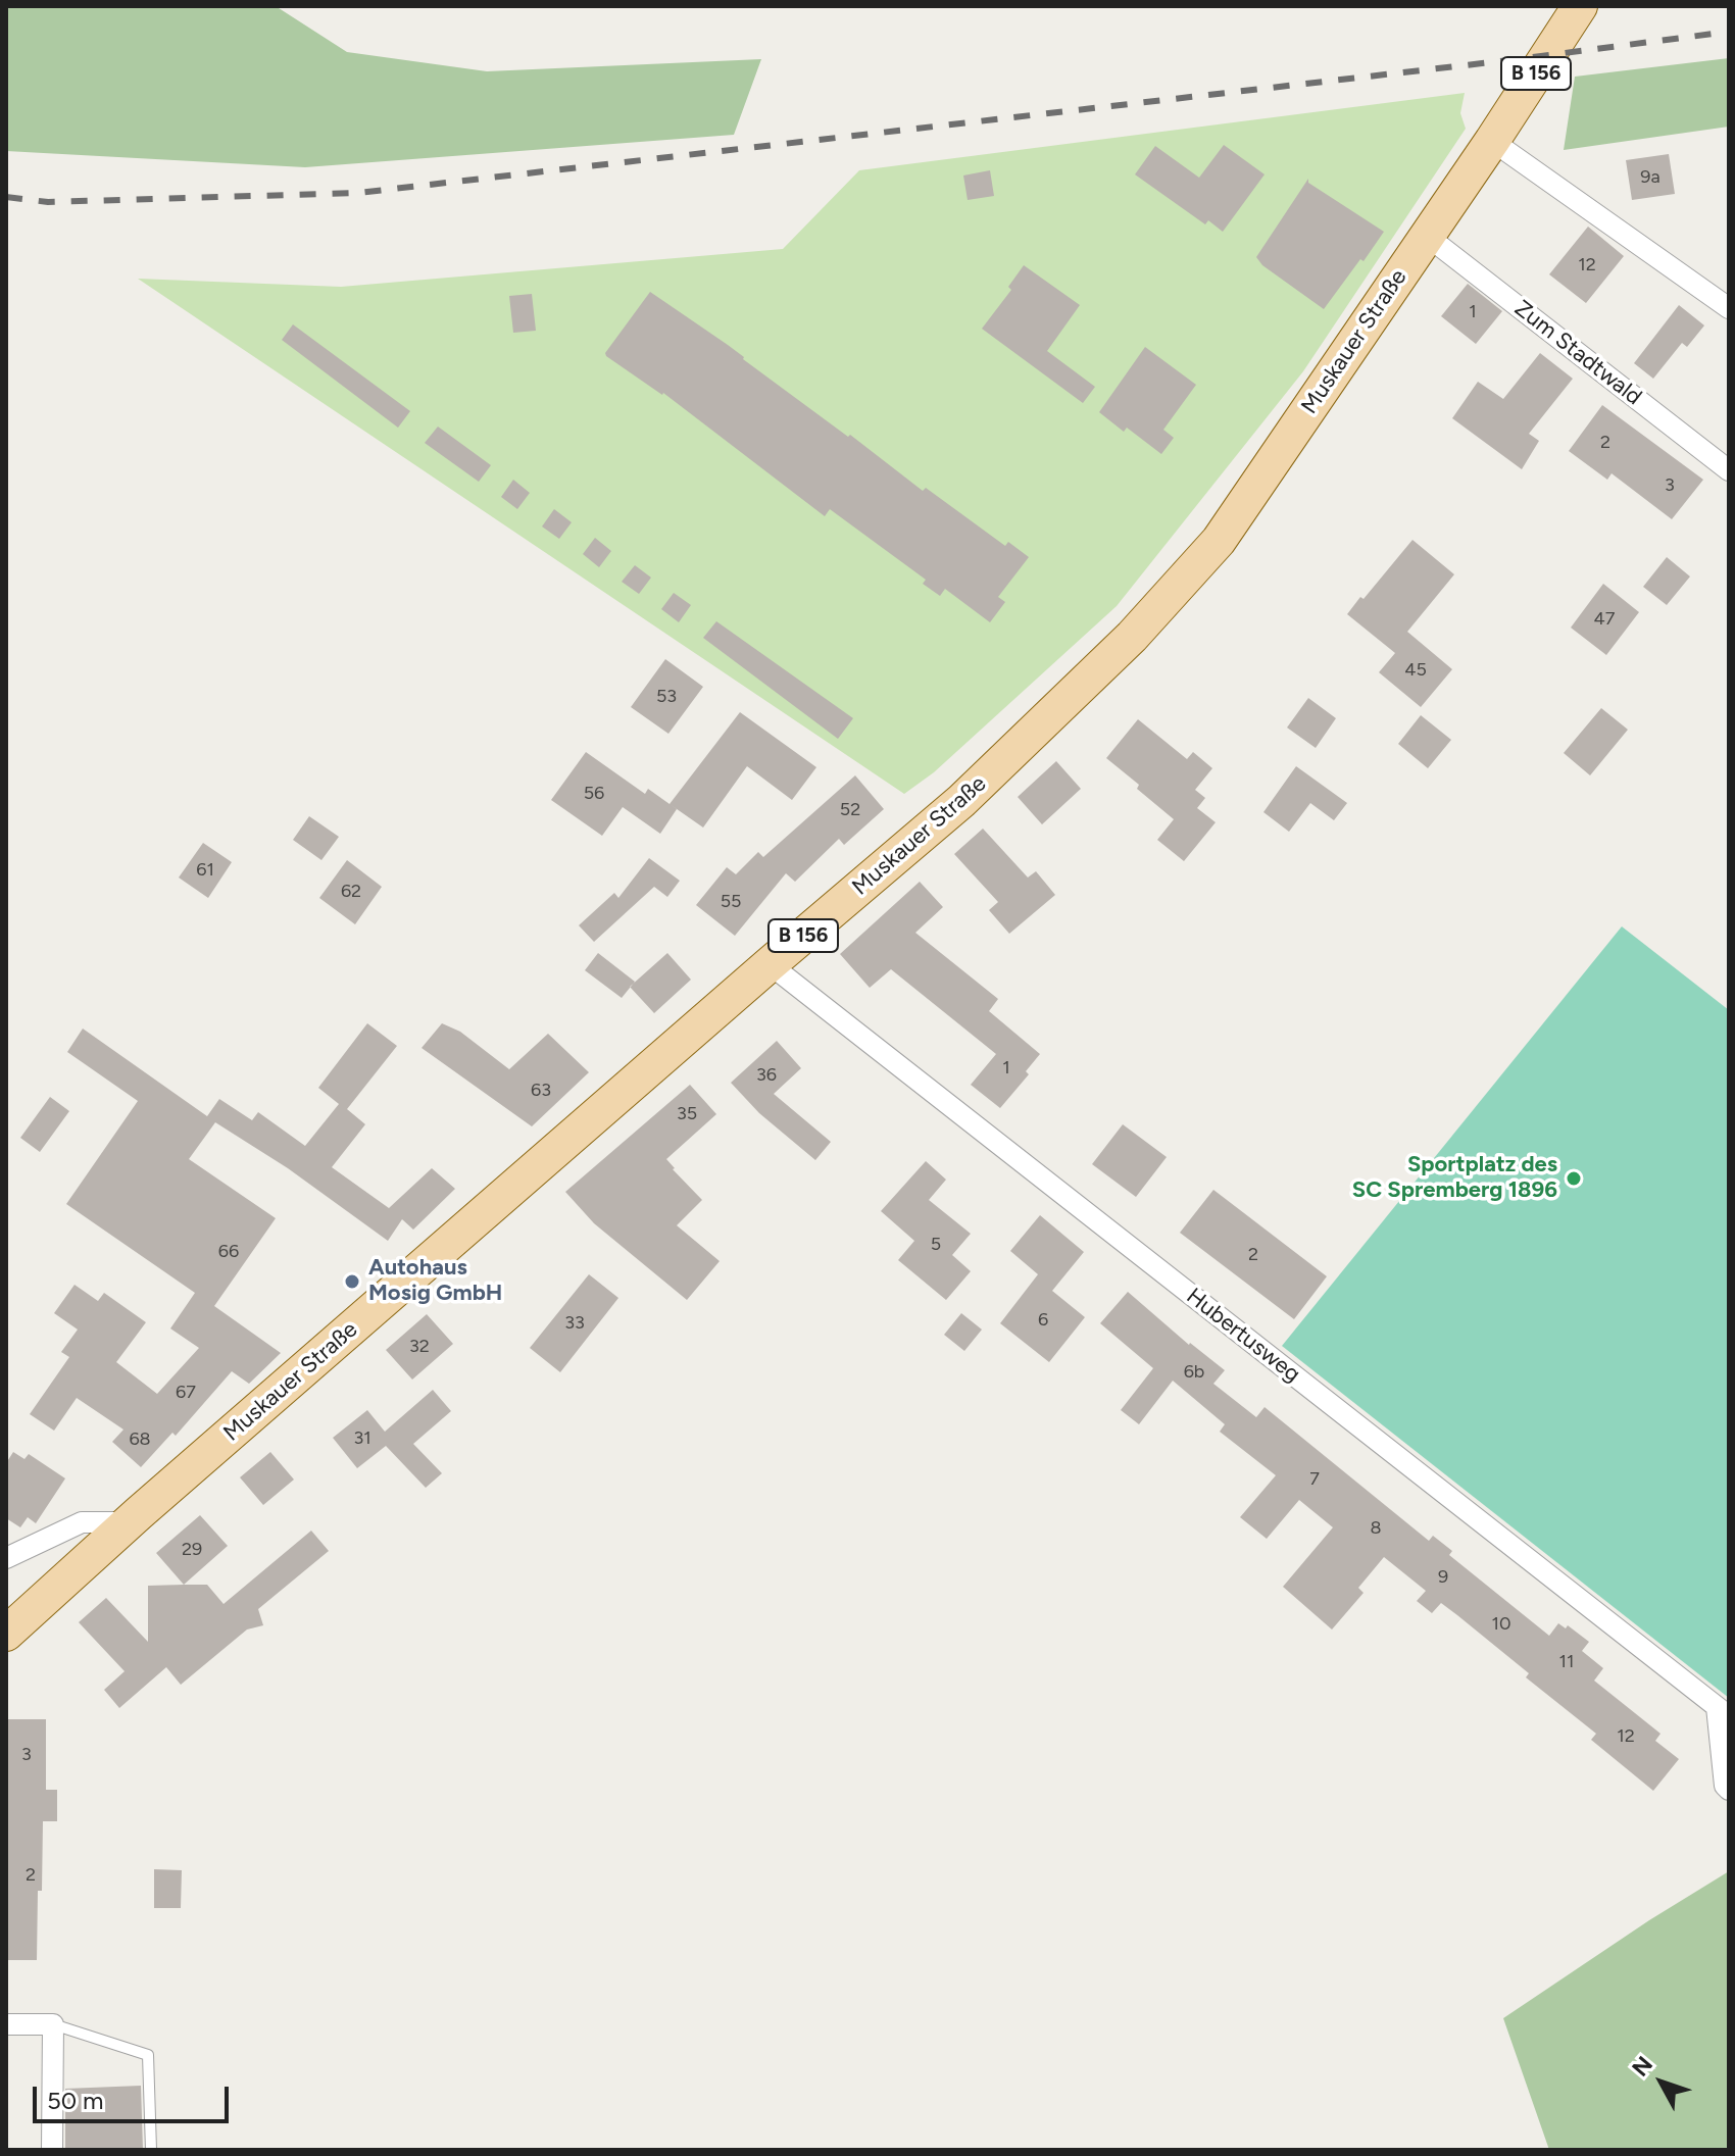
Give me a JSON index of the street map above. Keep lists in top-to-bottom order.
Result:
{
  "streets": {
    "main road": ["B 156", "Muskauer Straße"],
    "street": ["Zum Stadtwald", "Hubertusweg"]
  },
  "crossings": [
    ["Muskauer Straße", "Zum Stadtwald"],
    ["Muskauer Straße", "Hubertusweg"]
  ],
  "places": ["Sportplatz des SC Spremberg 1896", "Autohaus Mosig GmbH"],
  "house_numbers": [
    "9a",
    "12",
    "1",
    "2",
    "3",
    "47",
    "45",
    "53",
    "56",
    "52",
    "61",
    "62",
    "55",
    "1",
    "36",
    "63",
    "35",
    "5",
    "66",
    "2",
    "6",
    "33",
    "32",
    "6b",
    "67",
    "31",
    "68",
    "7",
    "8",
    "29",
    "9",
    "10",
    "11",
    "12",
    "3",
    "2"
  ],
  "scale_bar": "50 m",
  "north": "top left"
}
